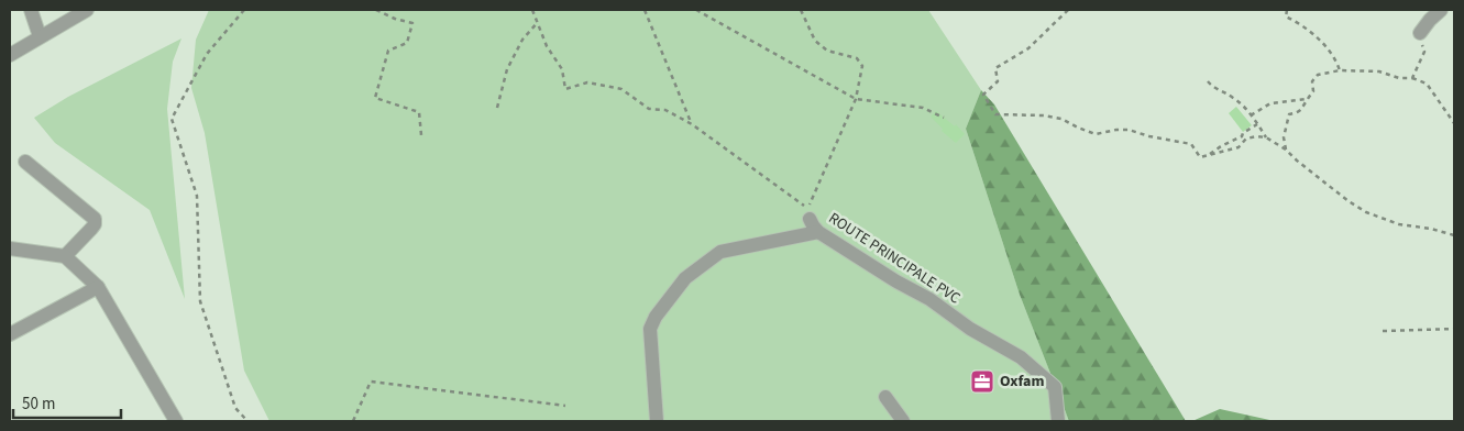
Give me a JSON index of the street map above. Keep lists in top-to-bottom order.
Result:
{
  "streets": {
    "street": ["ROUTE PRINCIPALE PVC"]
  },
  "places": {
    "office": ["Oxfam"]
  },
  "scale_bar": "50 m"
}
